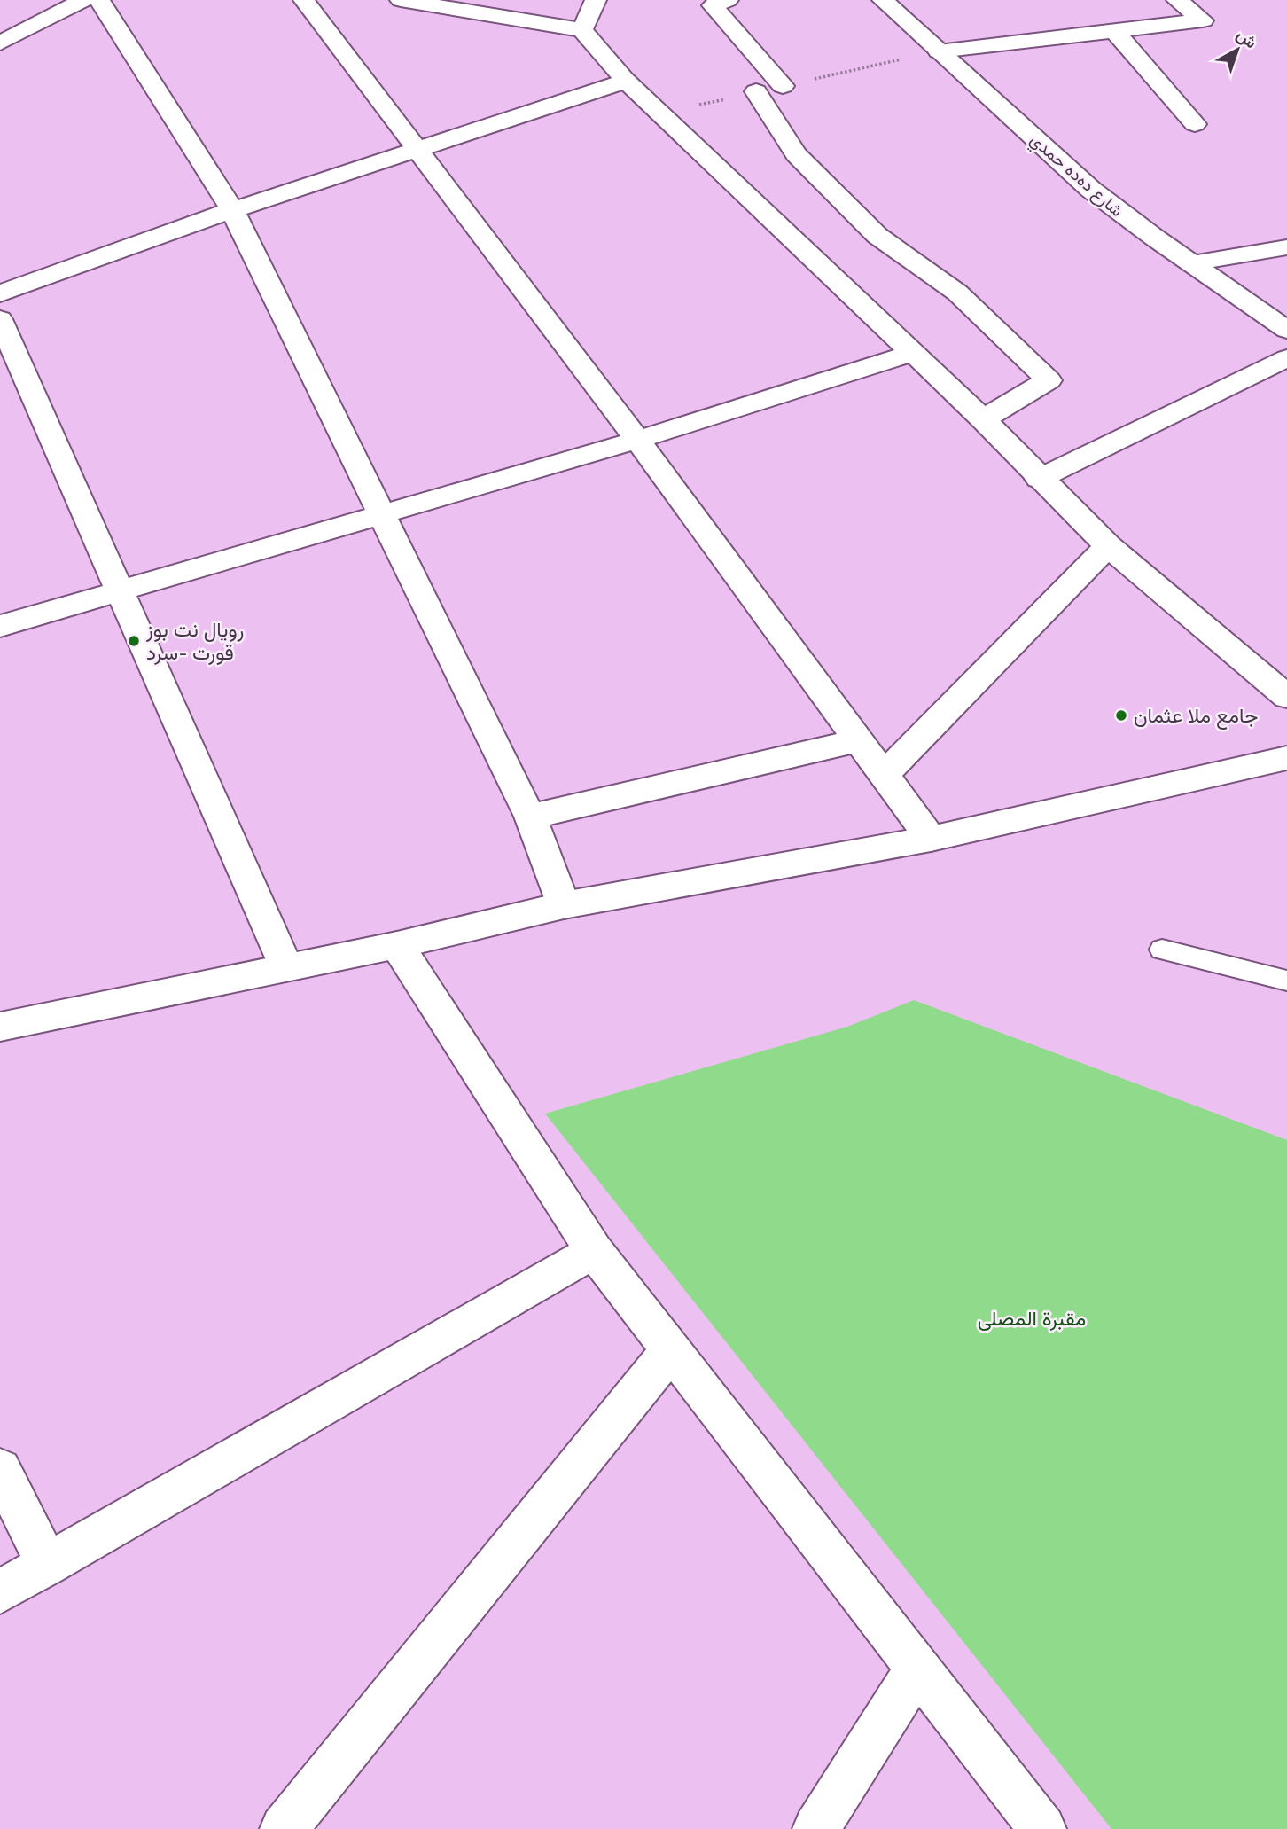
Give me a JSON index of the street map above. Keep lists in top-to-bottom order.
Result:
{
  "streets": {
    "street": ["شارع دەدە حمدي"]
  },
  "parks": ["مقبرة المصلى"],
  "places": ["رويال نت بوز قورت -سرد", "جامع ملا عثمان"],
  "north": "top right"
}
